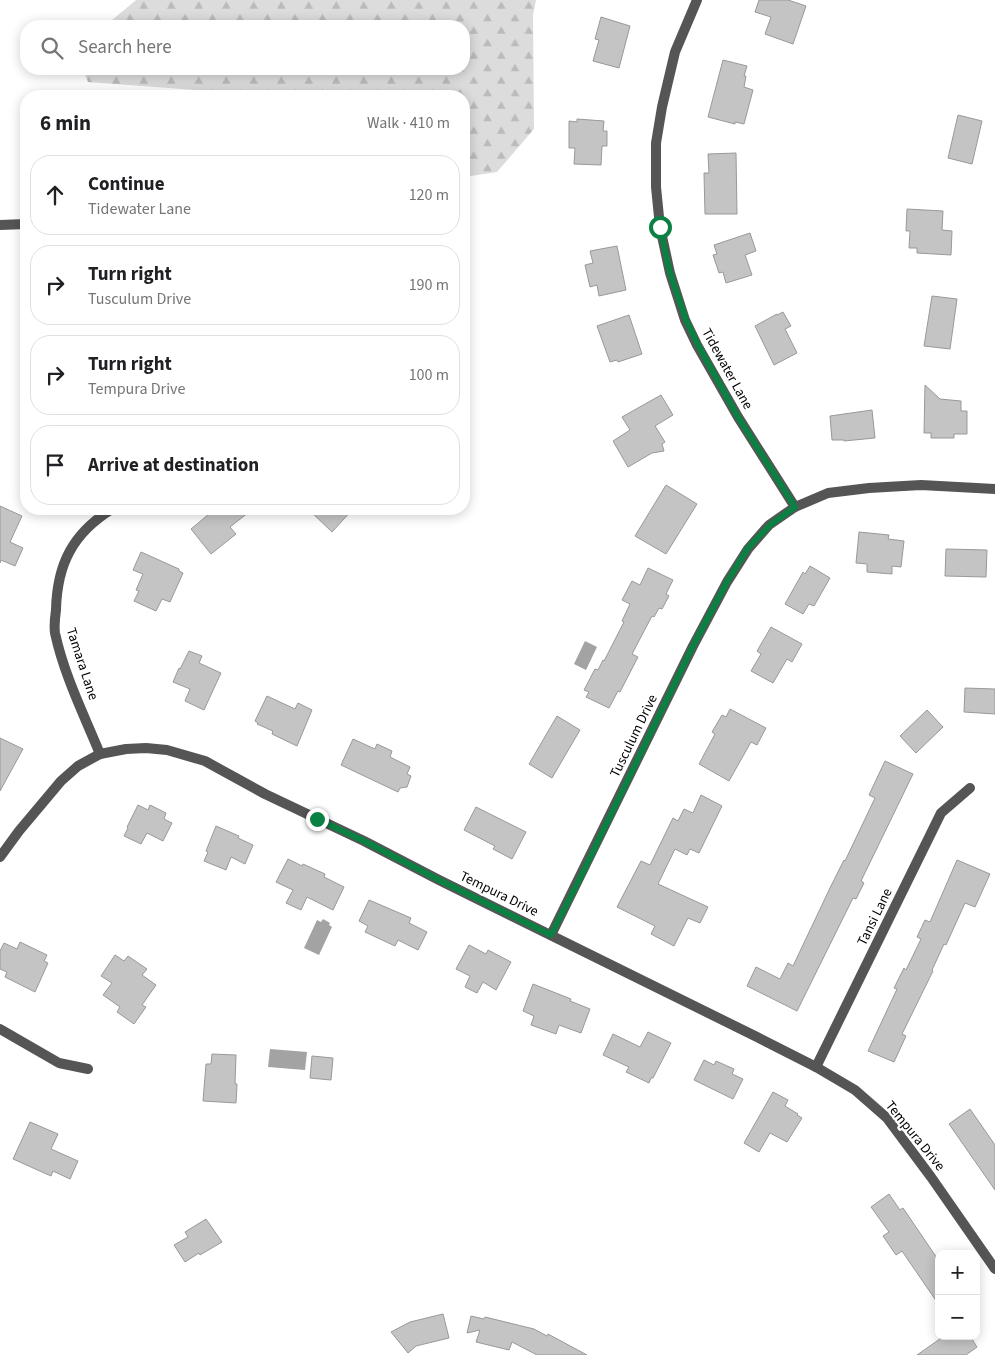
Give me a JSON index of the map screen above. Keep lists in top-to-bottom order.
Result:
{
  "streets": {
    "street": [
      "Tidewater Lane",
      "Tamara Lane",
      "Tusculum Drive",
      "Tempura Drive",
      "Tansi Lane"
    ]
  },
  "crossings": [
    ["Tidewater Lane", "Tusculum Drive"],
    ["Tamara Lane", "Tempura Drive"],
    ["Tusculum Drive", "Tempura Drive"],
    ["Tempura Drive", "Tansi Lane"]
  ],
  "page": {
    "search": "Search here",
    "heading": ["6 min", "Walk · 410 m"],
    "list": [
      ["Continue", "Tidewater Lane", "120 m"],
      ["Turn right", "Tusculum Drive", "190 m"],
      ["Turn right", "Tempura Drive", "100 m"],
      "Arrive at destination"
    ],
    "map_buttons": ["+", "−"]
  }
}
